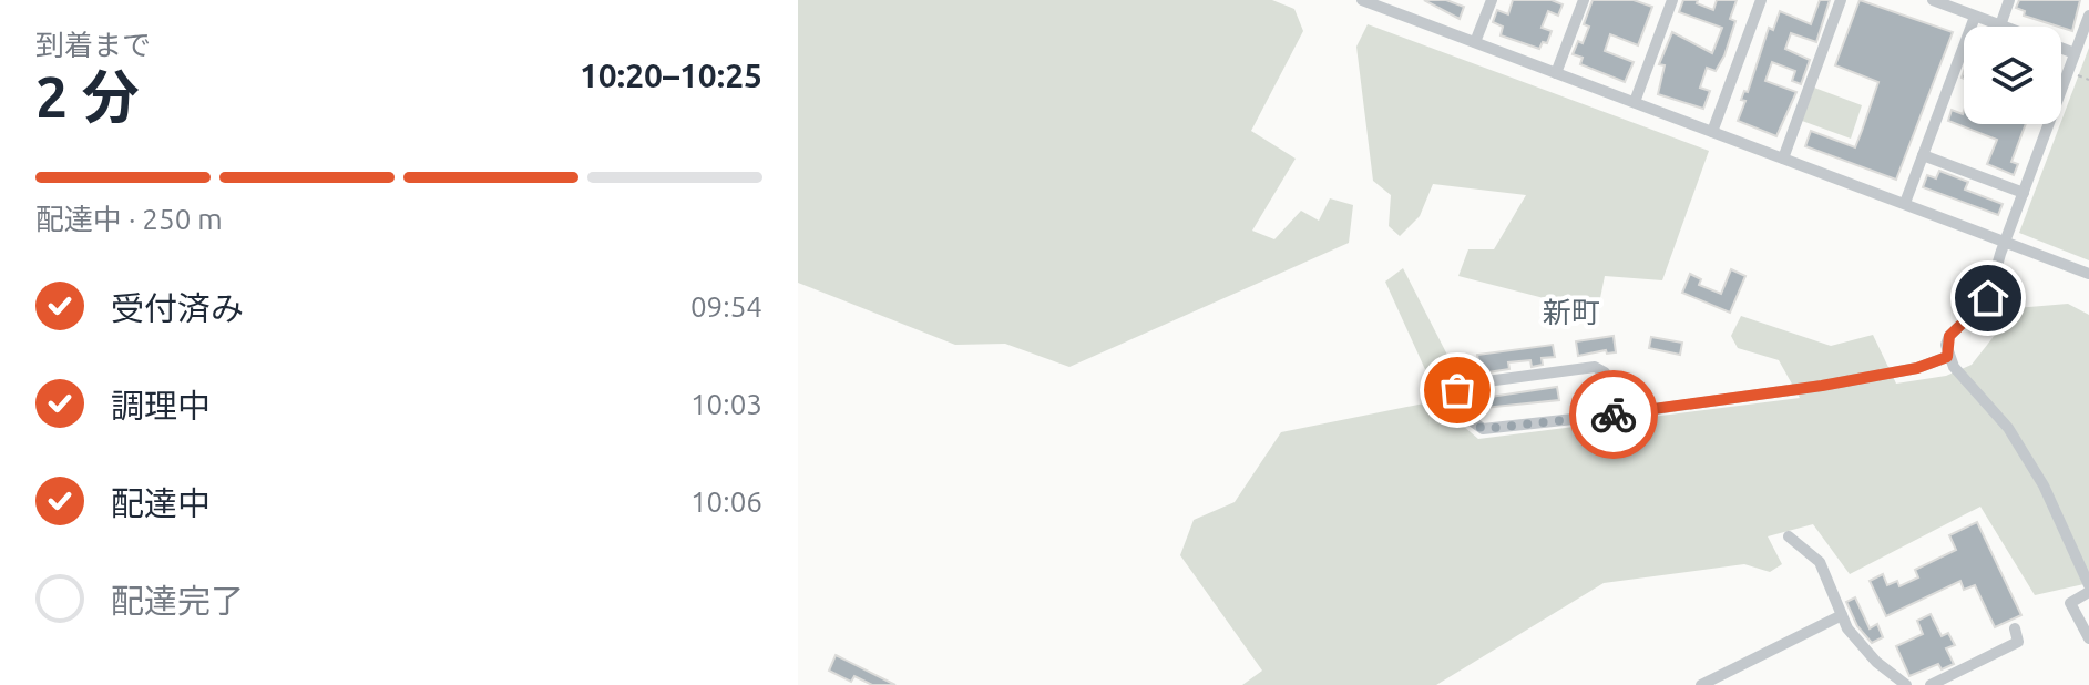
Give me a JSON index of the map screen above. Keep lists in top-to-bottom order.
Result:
{
  "districts": ["新町"],
  "page": {
    "heading": ["2 分", "到着まで", "10:20–10:25"],
    "bar": "配達中 · 250 m",
    "list": [
      ["受付済み", "09:54"],
      ["調理中", "10:03"],
      ["配達中", "10:06"],
      "配達完了"
    ]
  }
}
